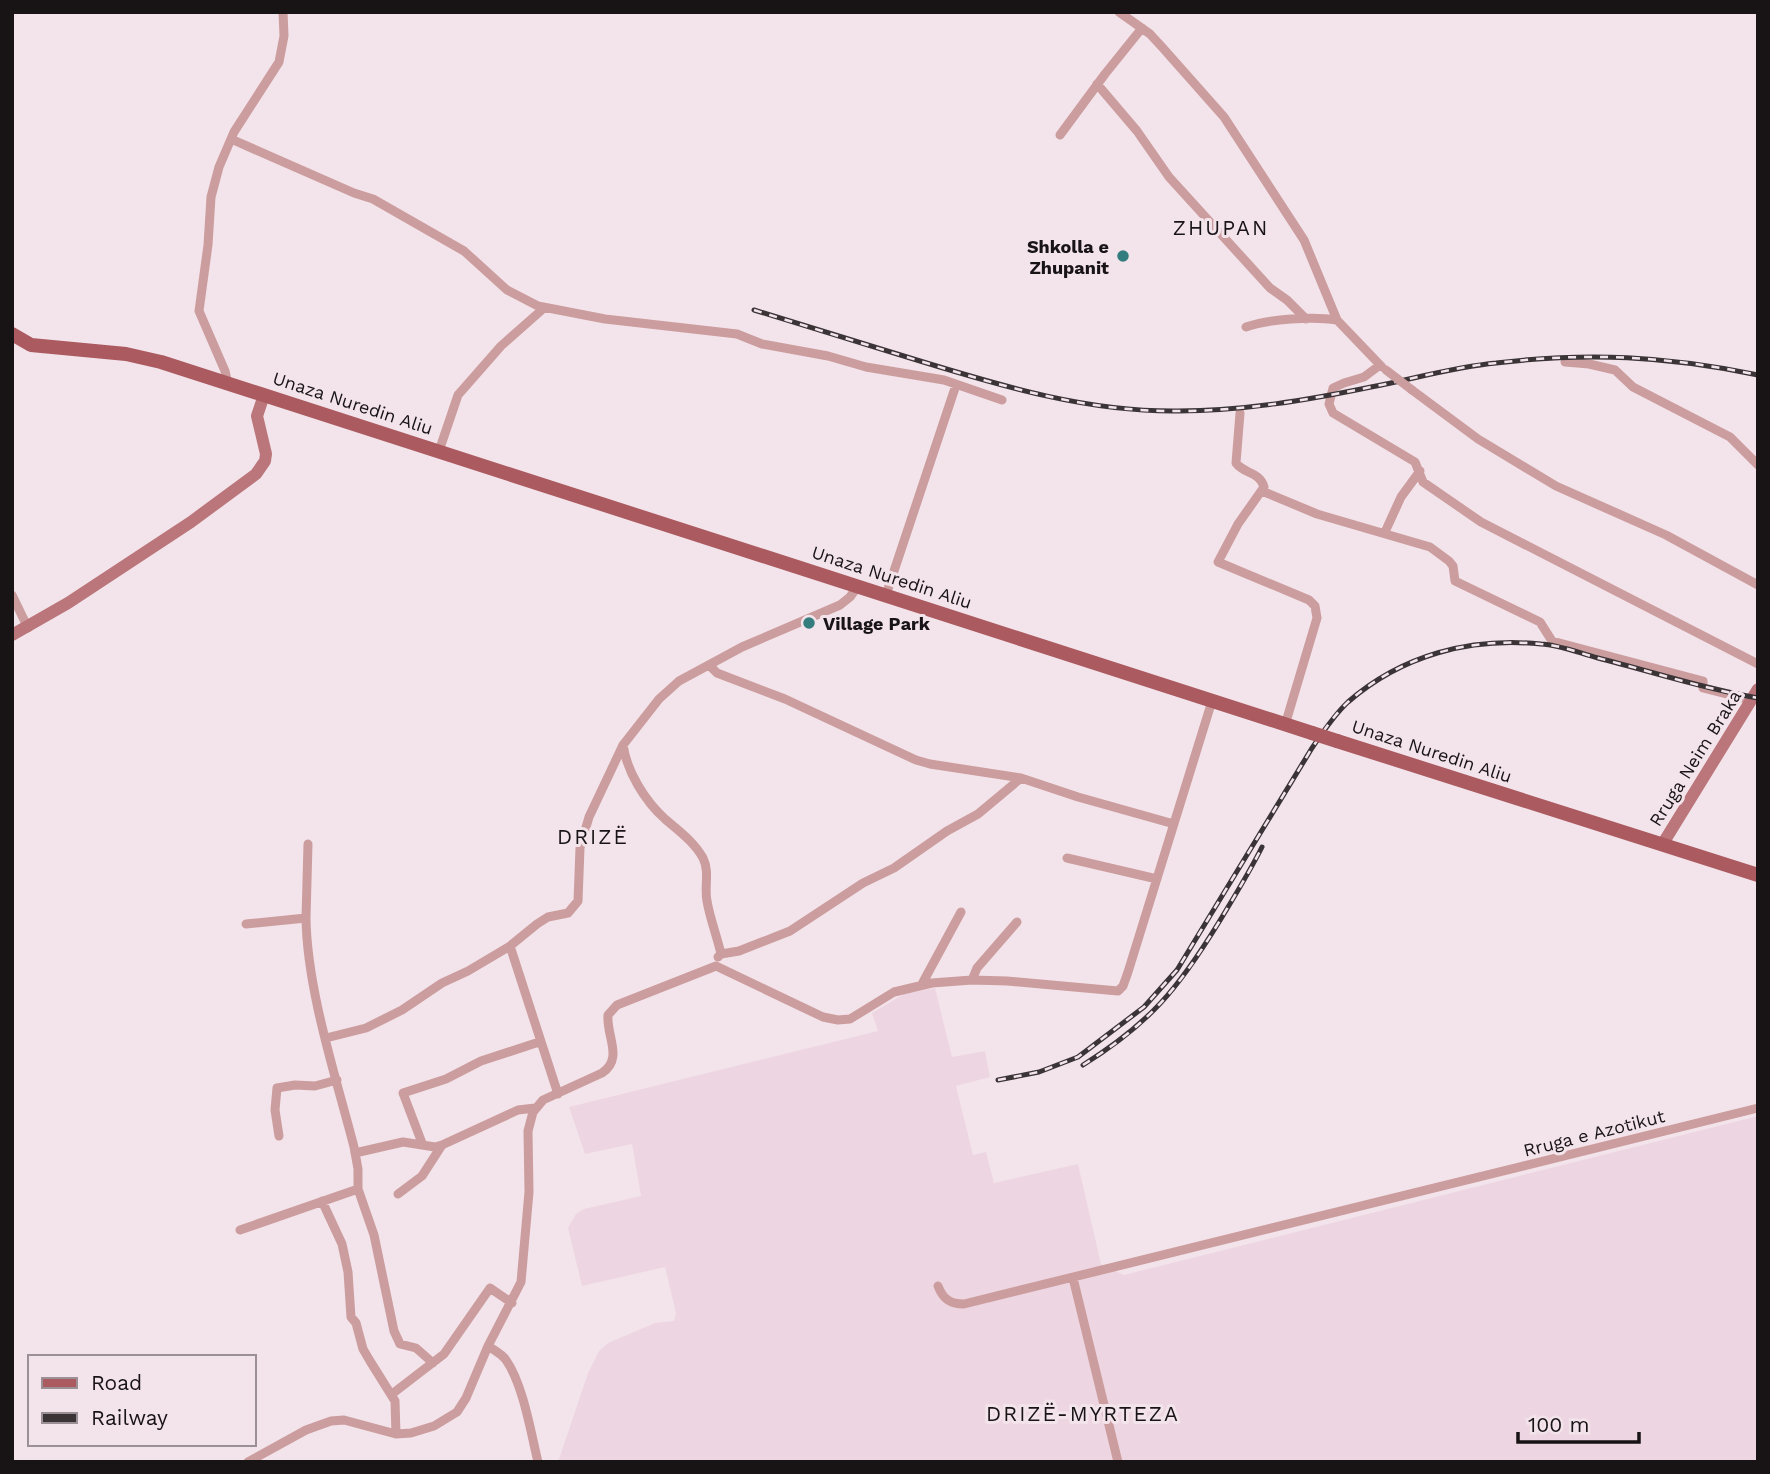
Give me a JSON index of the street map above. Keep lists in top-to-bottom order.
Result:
{
  "streets": {
    "main road": ["Unaza Nuredin Aliu", "Rruga Neim Braka"],
    "street": ["Rruga e Azotikut"]
  },
  "crossings": [
    ["Unaza Nuredin Aliu", "Rruga Neim Braka"]
  ],
  "districts": ["ZHUPAN", "DRIZË", "DRIZË-MYRTEZA"],
  "places": ["Shkolla e Zhupanit", "Village Park"],
  "legend": ["Road", "Railway"],
  "scale_bar": "100 m"
}
